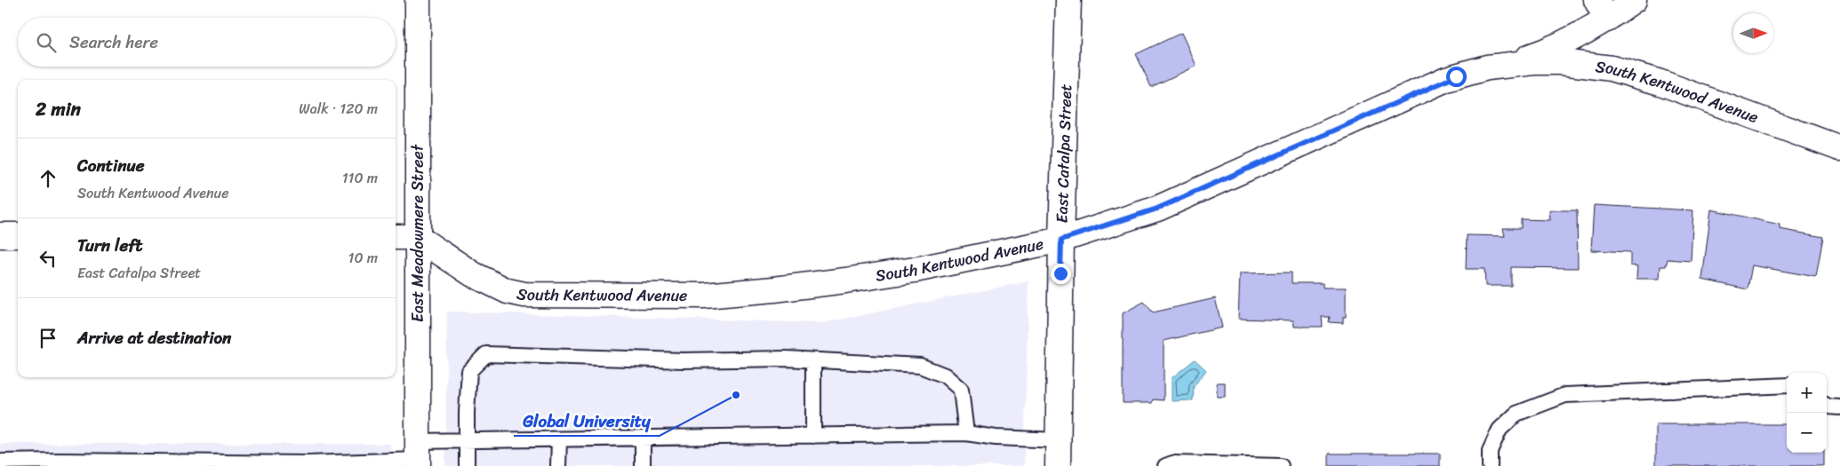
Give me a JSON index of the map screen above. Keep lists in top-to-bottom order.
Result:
{
  "streets": {
    "street": ["South Kentwood Avenue", "East Catalpa Street", "East Meadowmere Street"]
  },
  "crossings": [
    ["South Kentwood Avenue", "East Catalpa Street"],
    ["South Kentwood Avenue", "East Meadowmere Street"]
  ],
  "places": ["Global University"],
  "north": "right",
  "page": {
    "search": "Search here",
    "heading": ["2 min", "Walk · 120 m"],
    "list": [
      ["Continue", "South Kentwood Avenue", "110 m"],
      ["Turn left", "East Catalpa Street", "10 m"],
      "Arrive at destination"
    ],
    "map_buttons": ["+", "−"]
  }
}
